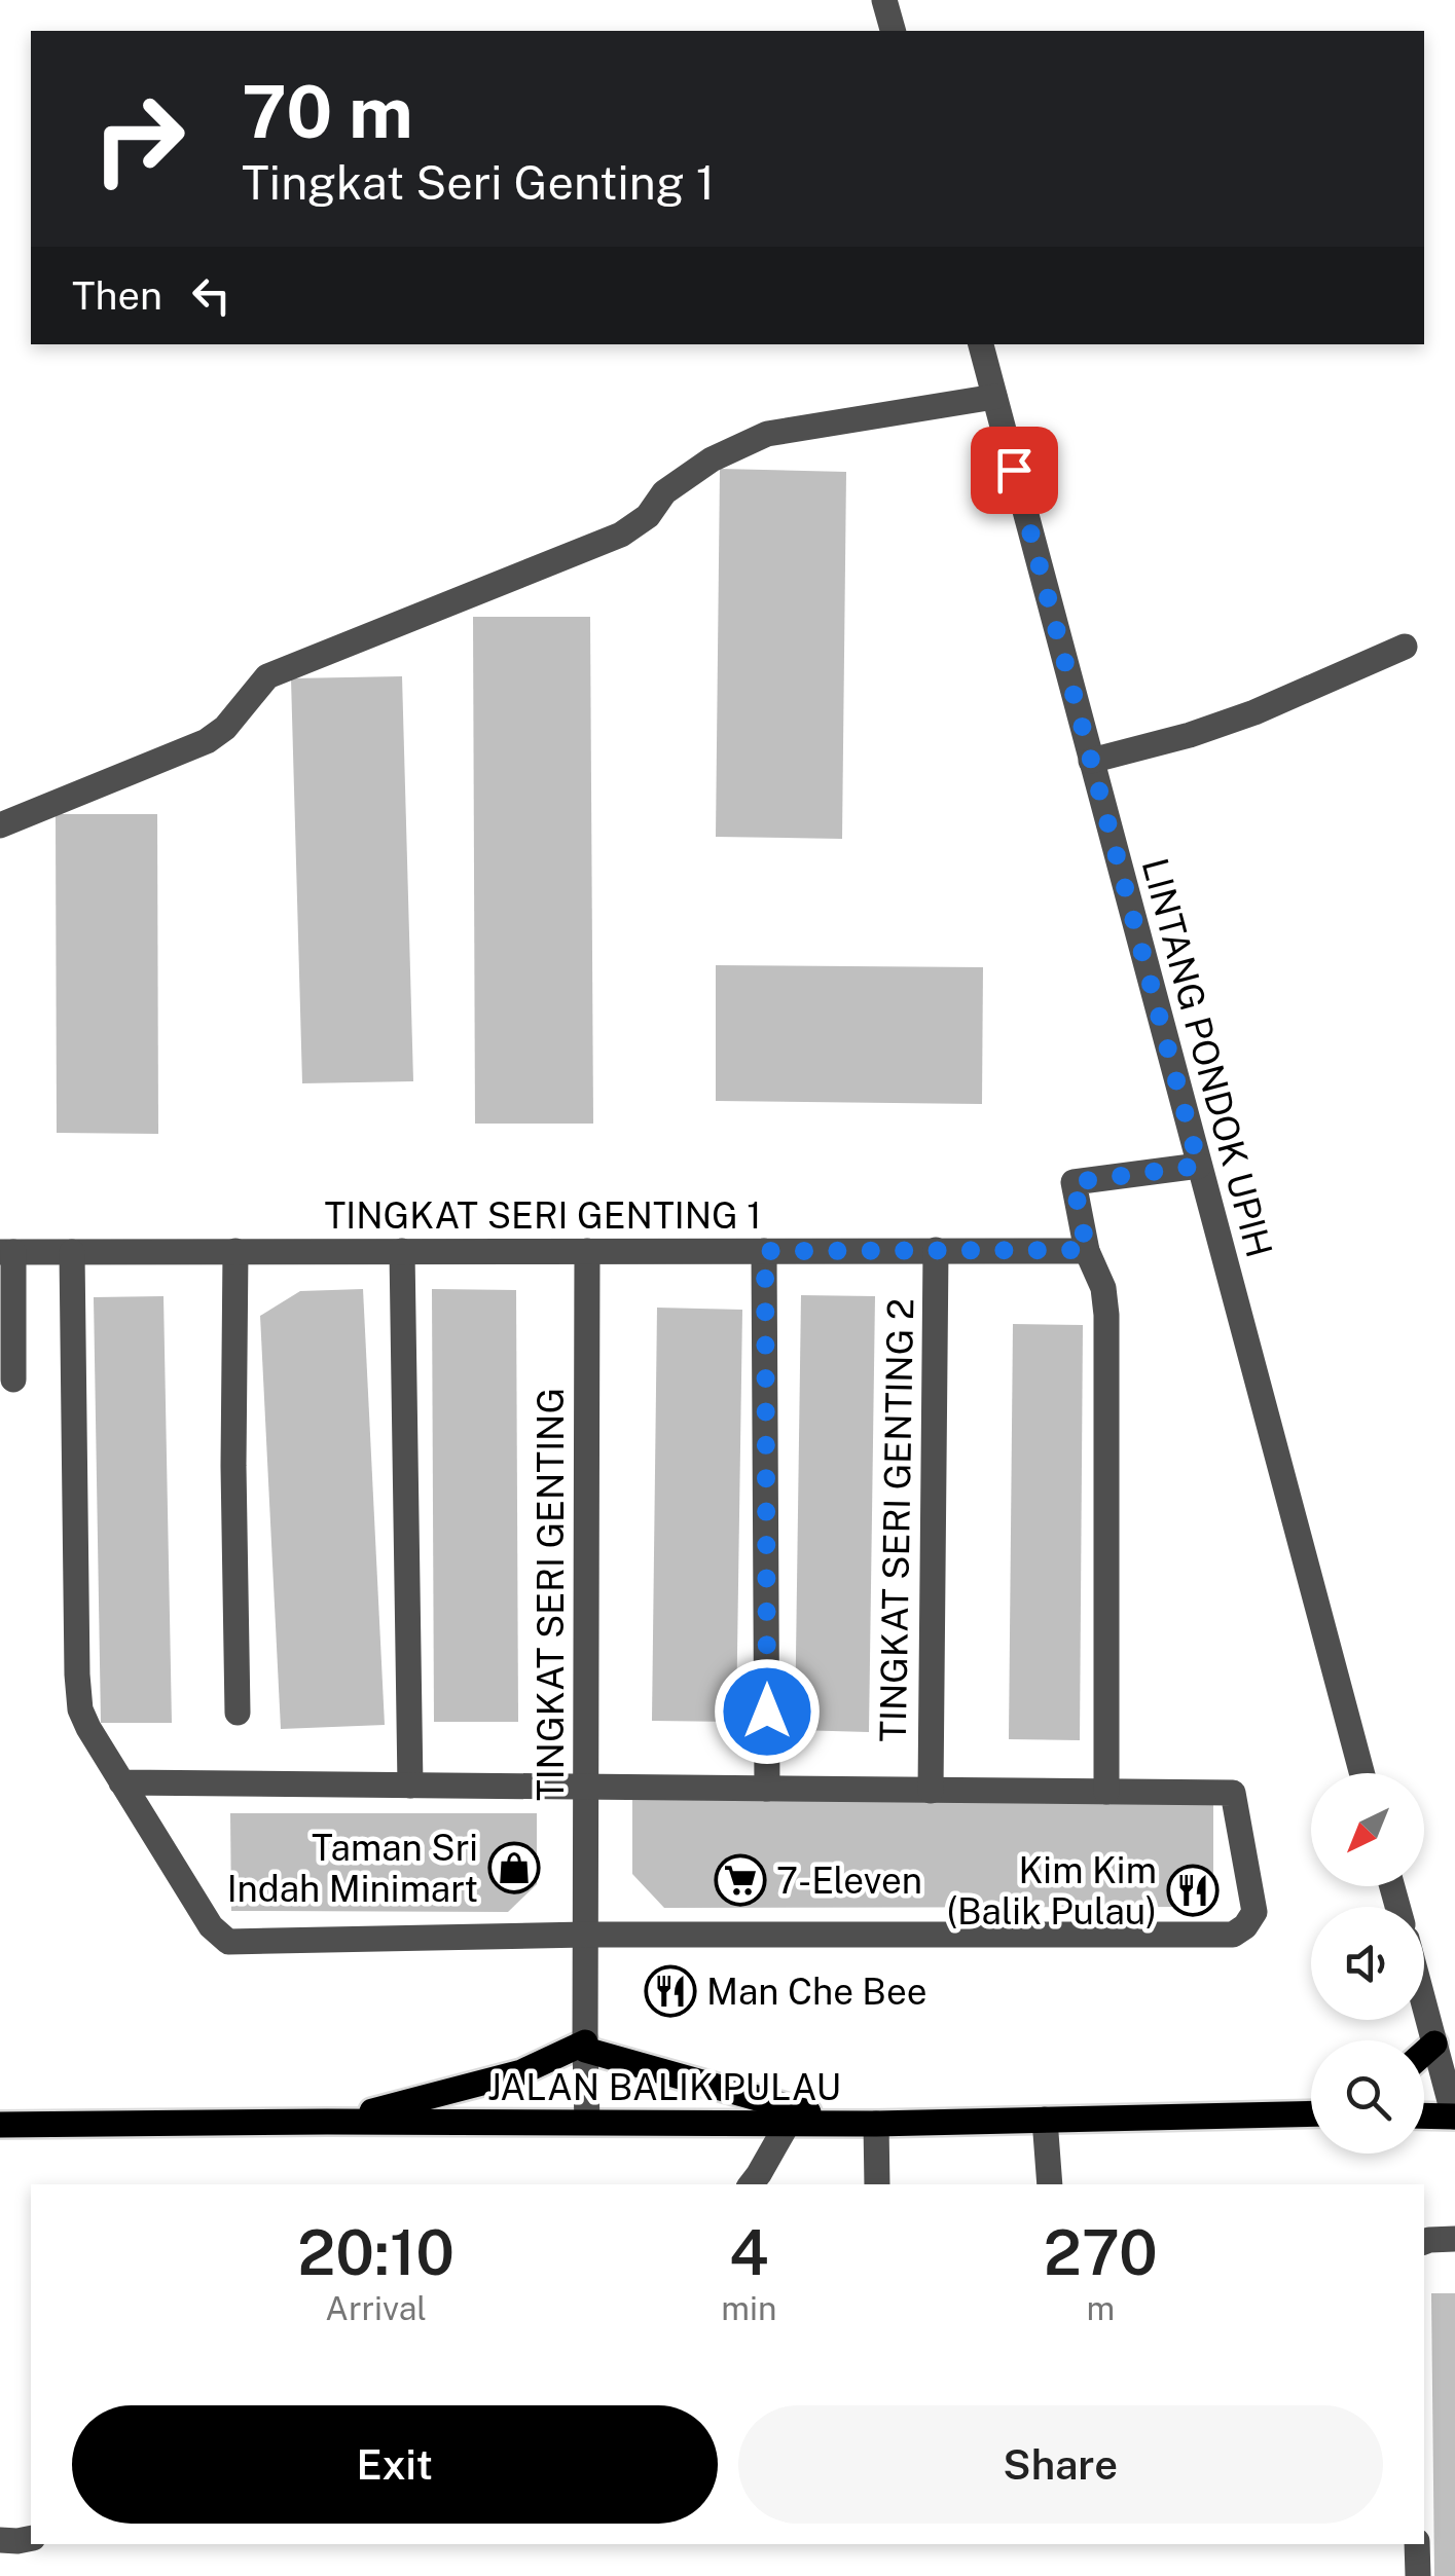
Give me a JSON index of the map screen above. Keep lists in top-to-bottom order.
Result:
{
  "streets": {
    "main road": ["JALAN BALIK PULAU"],
    "street": [
      "LINTANG PONDOK UPIH",
      "TINGKAT SERI GENTING 1",
      "TINGKAT SERI GENTING 2",
      "TINGKAT SERI GENTING"
    ]
  },
  "crossings": [
    ["TINGKAT SERI GENTING 1", "TINGKAT SERI GENTING 2"],
    ["TINGKAT SERI GENTING 1", "TINGKAT SERI GENTING"],
    ["TINGKAT SERI GENTING", "JALAN BALIK PULAU"]
  ],
  "places": {
    "shop": ["Taman Sri Indah Minimart"],
    "supermarket": ["7-Eleven"],
    "restaurant": ["Kim Kim (Balik Pulau)", "Man Che Bee"]
  },
  "north": "bottom left",
  "page": {
    "turn": ["70 m", "Tingkat Seri Genting 1"],
    "then": "Then",
    "eta": [
      "20:10",
      "Arrival",
      "4",
      "min",
      "270",
      "m"
    ],
    "buttons": ["Exit", "Share"]
  }
}
